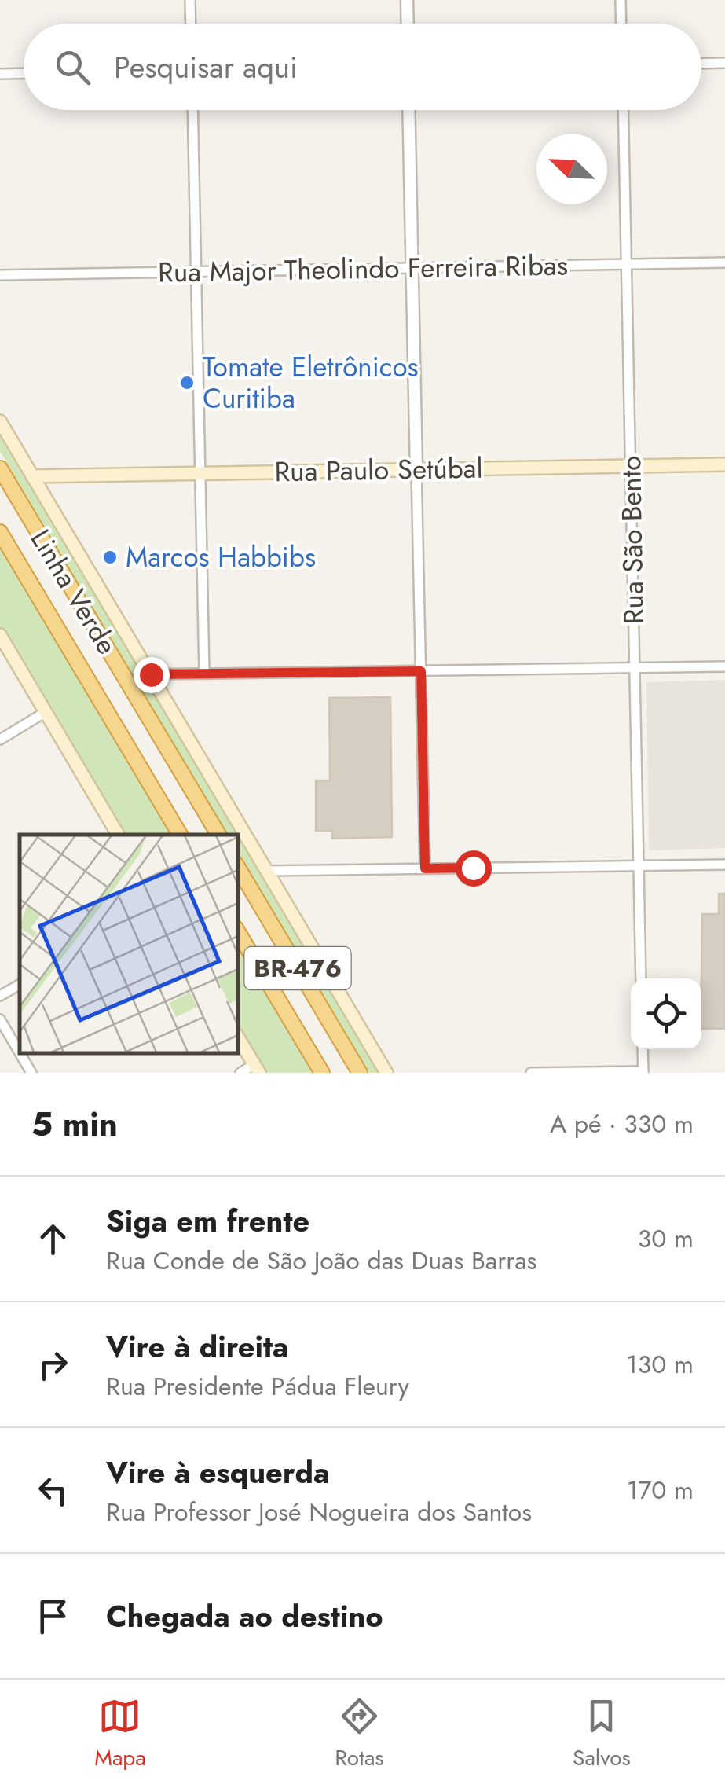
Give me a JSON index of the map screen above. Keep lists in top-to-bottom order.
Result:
{
  "streets": {
    "highway": ["Linha Verde", "BR-476"],
    "main road": ["Rua Paulo Setúbal"],
    "street": ["Rua Major Theolindo Ferreira Ribas", "Rua São Bento"]
  },
  "crossings": [
    ["Rua Major Theolindo Ferreira Ribas", "Rua São Bento"],
    ["Rua Paulo Setúbal", "Rua São Bento"]
  ],
  "places": ["Tomate Eletrônicos Curitiba", "Marcos Habbibs"],
  "north": "top left",
  "page": {
    "search": "Pesquisar aqui",
    "heading": ["5 min", "A pé · 330 m"],
    "list": [
      ["Siga em frente", "Rua Conde de São João das Duas Barras", "30 m"],
      ["Vire à direita", "Rua Presidente Pádua Fleury", "130 m"],
      ["Vire à esquerda", "Rua Professor José Nogueira dos Santos", "170 m"],
      "Chegada ao destino"
    ],
    "nav": ["Mapa", "Rotas", "Salvos"]
  }
}
